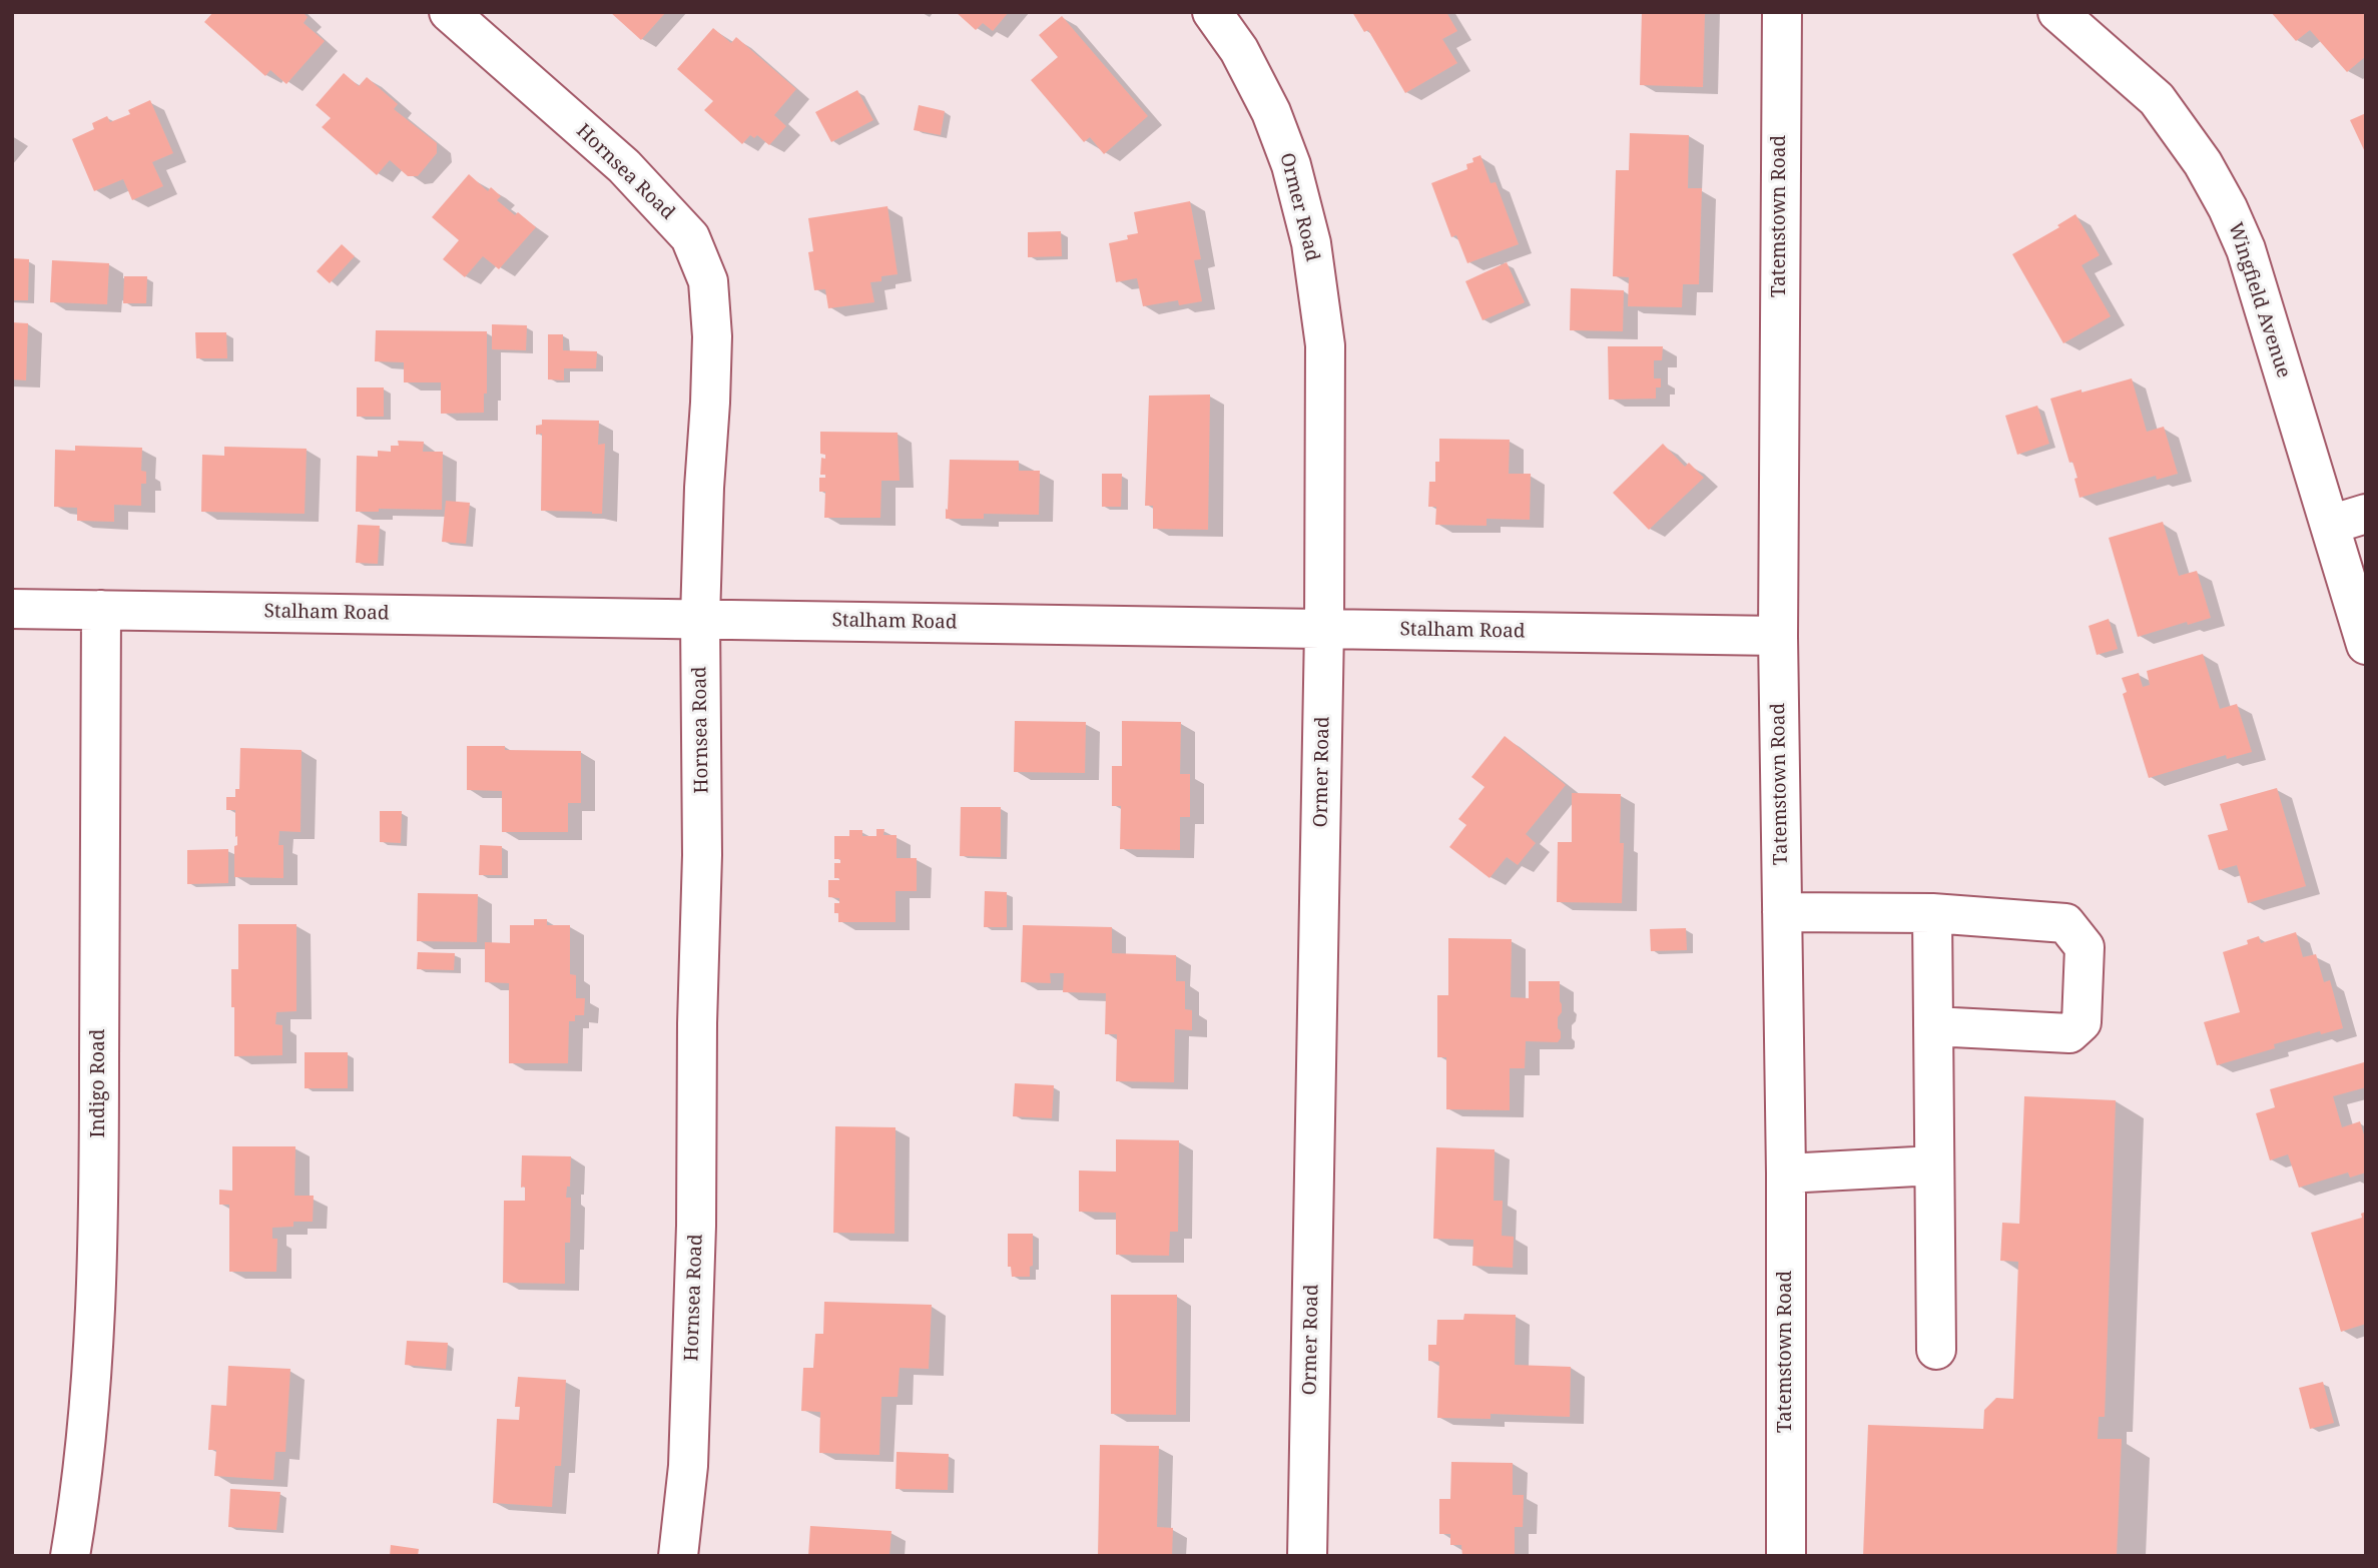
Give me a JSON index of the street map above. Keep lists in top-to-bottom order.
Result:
{
  "streets": {
    "street": [
      "Hornsea Road",
      "Ormer Road",
      "Tatemstown Road",
      "Wingfield Avenue",
      "Stalham Road",
      "Indigo Road"
    ]
  },
  "crossings": [
    ["Hornsea Road", "Stalham Road"],
    ["Ormer Road", "Stalham Road"],
    ["Tatemstown Road", "Stalham Road"],
    ["Stalham Road", "Indigo Road"]
  ]
}
